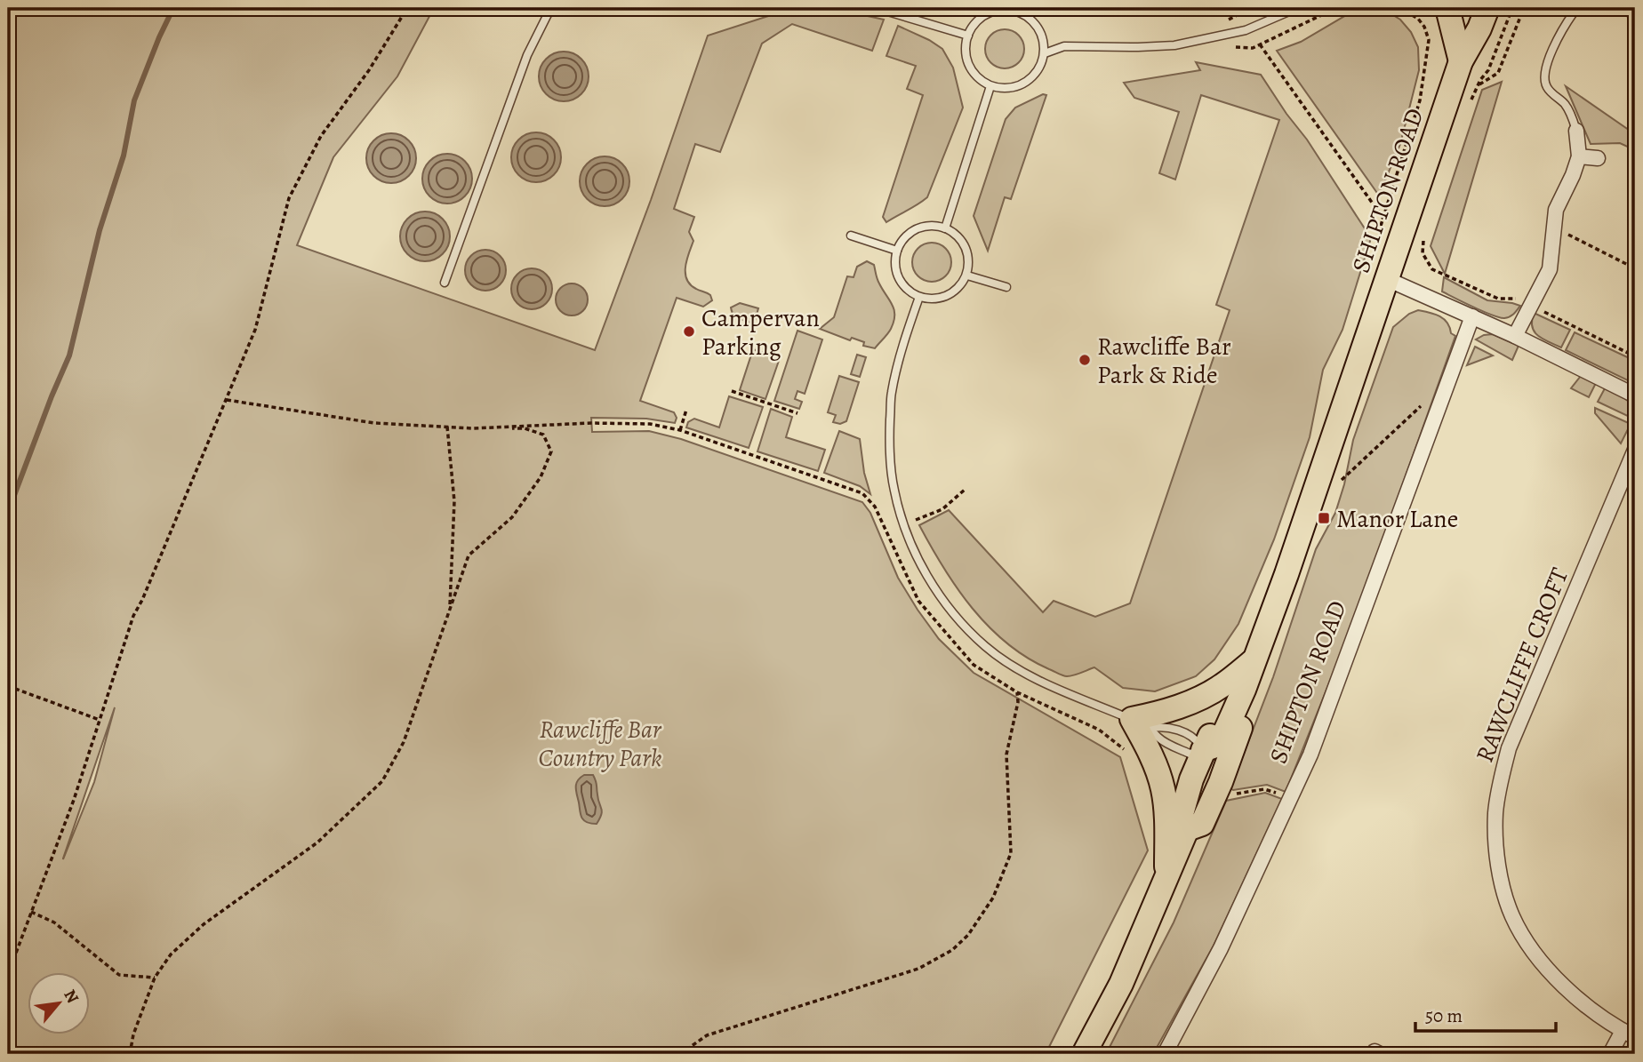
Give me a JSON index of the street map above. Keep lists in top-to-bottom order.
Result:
{
  "streets": {
    "main road": ["SHIPTON ROAD"],
    "street": ["RAWCLIFFE CROFT"]
  },
  "parks": ["Rawcliffe Bar Country Park"],
  "places": {
    "other": ["Campervan Parking", "Rawcliffe Bar Park & Ride"],
    "transit": ["Manor Lane"]
  },
  "scale_bar": "50 m",
  "north": "top right"
}
